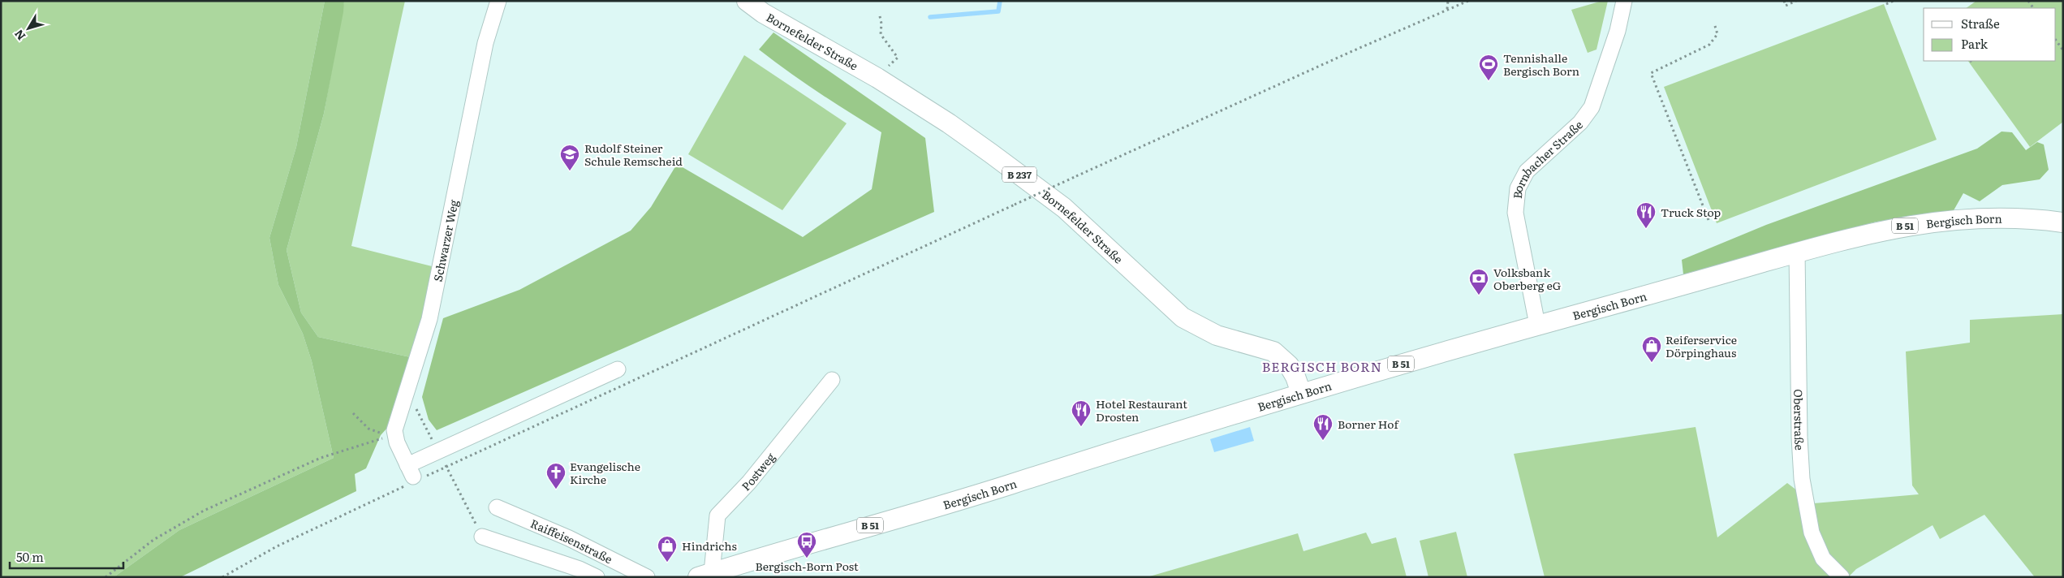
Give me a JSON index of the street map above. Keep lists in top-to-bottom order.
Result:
{
  "streets": {
    "main road": [
      "Bornefelder Straße",
      "B 237",
      "Bergisch Born",
      "B 51"
    ],
    "street": [
      "Bornbacher Straße",
      "Schwarzer Weg",
      "Oberstraße",
      "Postweg",
      "Raiffeisenstraße"
    ]
  },
  "crossings": [
    ["Bornefelder Straße", "Bergisch Born"],
    ["Bornbacher Straße", "Bergisch Born"],
    ["Bergisch Born", "Oberstraße"],
    ["Bergisch Born", "Postweg"]
  ],
  "districts": ["BERGISCH BORN"],
  "places": {
    "sports": ["Tennishalle Bergisch Born"],
    "school or university": ["Rudolf Steiner Schule Remscheid"],
    "restaurant": ["Truck Stop", "Hotel Restaurant Drosten", "Borner Hof"],
    "bank": ["Volksbank Oberberg eG"],
    "shop": ["Reiferservice Dörpinghaus", "Hindrichs"],
    "church": ["Evangelische Kirche"],
    "bus stop": ["Bergisch-Born Post"]
  },
  "legend": ["Straße", "Park"],
  "scale_bar": "50 m",
  "north": "bottom left"
}
